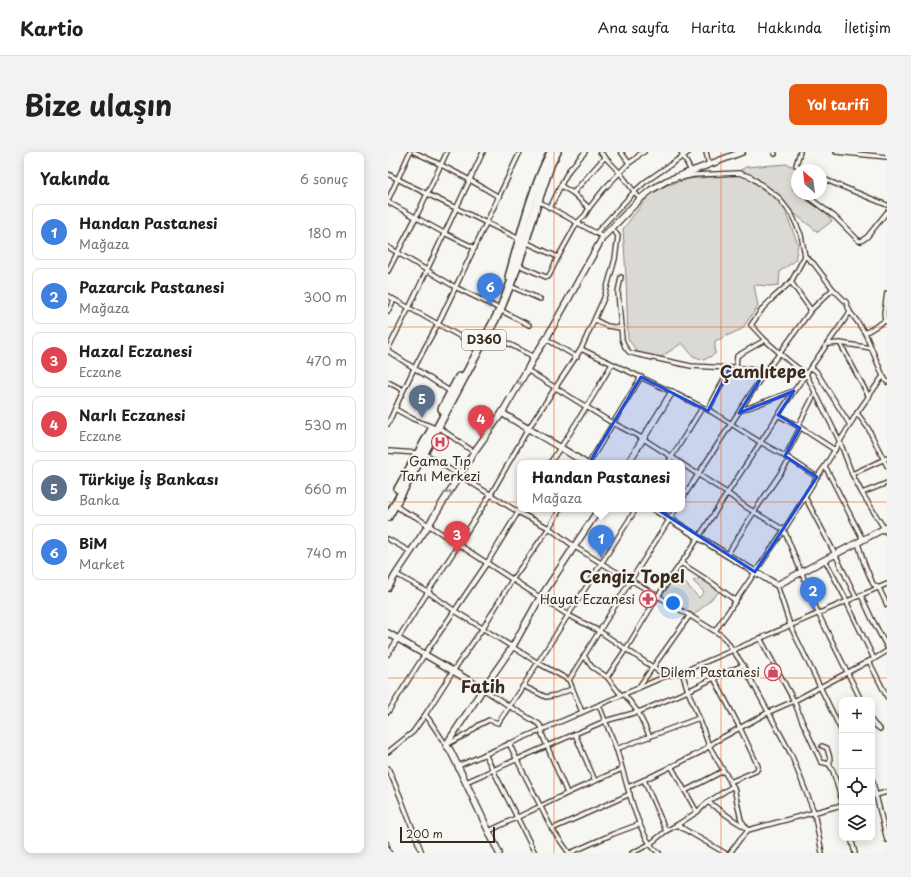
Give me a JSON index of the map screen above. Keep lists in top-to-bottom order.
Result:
{
  "streets": {
    "highway": ["D360"]
  },
  "districts": ["Çamlıtepe", "Cengiz Topel", "Fatih"],
  "places": {
    "hospital": ["Gama Tıp Tanı Merkezi"],
    "pharmacy": ["Hayat Eczanesi"],
    "shop": ["Dilem Pastanesi"]
  },
  "scale_bar": "200 m",
  "north": "top left",
  "page": {
    "header": "Kartio",
    "nav": [
      "Ana sayfa",
      "Harita",
      "Hakkında",
      "İletişim"
    ],
    "title": "Bize ulaşın",
    "buttons": "Yol tarifi",
    "heading": ["Yakında", "6 sonuç"],
    "list": [
      {
        "mark": "1",
        "name": "Handan Pastanesi",
        "note": "Mağaza",
        "value": "180 m"
      },
      {
        "mark": "2",
        "name": "Pazarcık Pastanesi",
        "note": "Mağaza",
        "value": "300 m"
      },
      {
        "mark": "3",
        "name": "Hazal Eczanesi",
        "note": "Eczane",
        "value": "470 m"
      },
      {
        "mark": "4",
        "name": "Narlı Eczanesi",
        "note": "Eczane",
        "value": "530 m"
      },
      {
        "mark": "5",
        "name": "Türkiye İş Bankası",
        "note": "Banka",
        "value": "660 m"
      },
      {
        "mark": "6",
        "name": "BiM",
        "note": "Market",
        "value": "740 m"
      }
    ],
    "pins": [
      "6",
      "5",
      "4",
      "3",
      "1",
      "2"
    ],
    "popup": ["Handan Pastanesi", "Mağaza"],
    "map_buttons": ["+", "−"],
    "scale": "200 m"
  }
}
